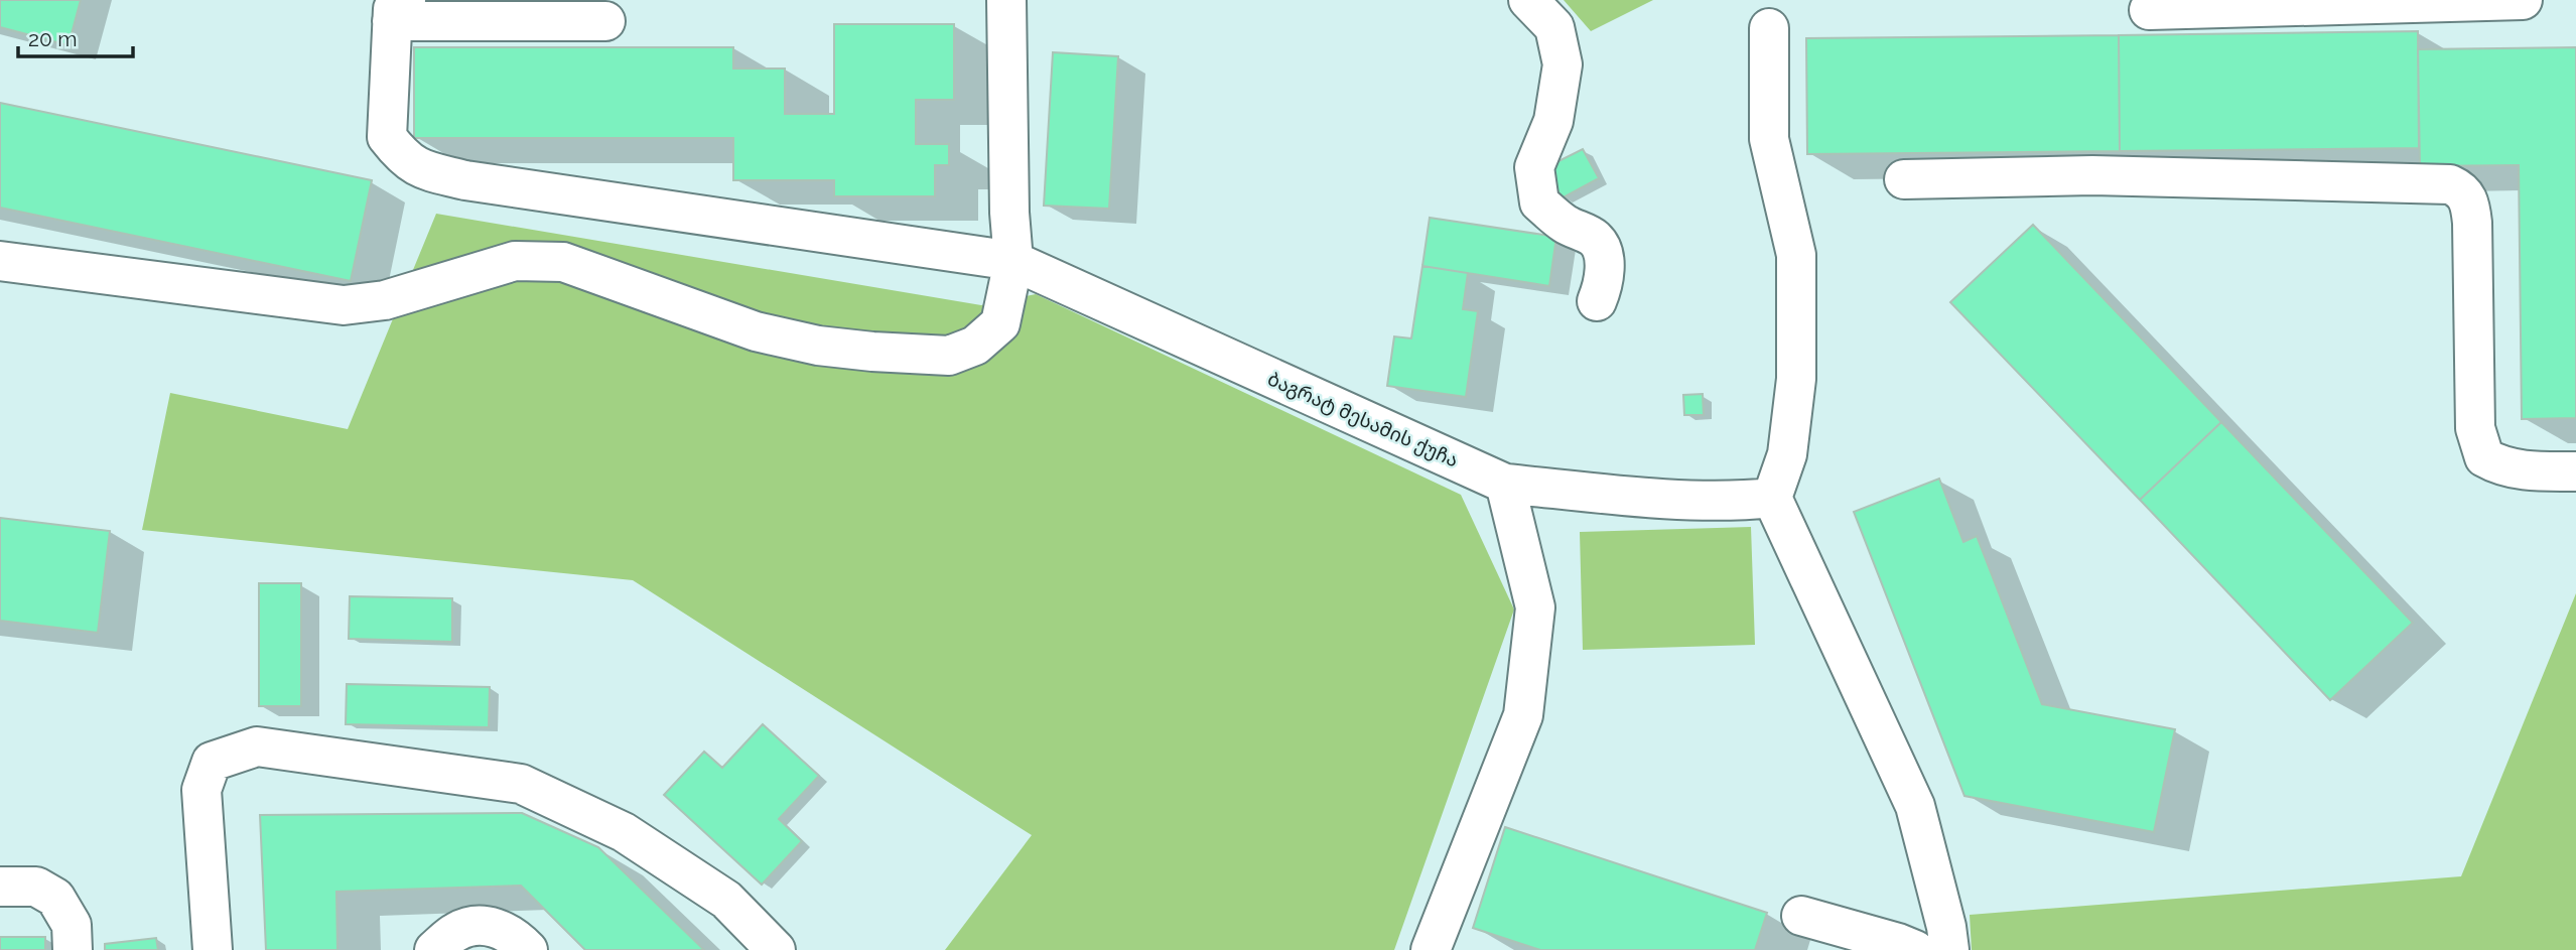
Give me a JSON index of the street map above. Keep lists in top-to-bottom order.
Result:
{
  "streets": {
    "street": ["ბაგრატ მესამის ქუჩა"]
  },
  "scale_bar": "20 m"
}
